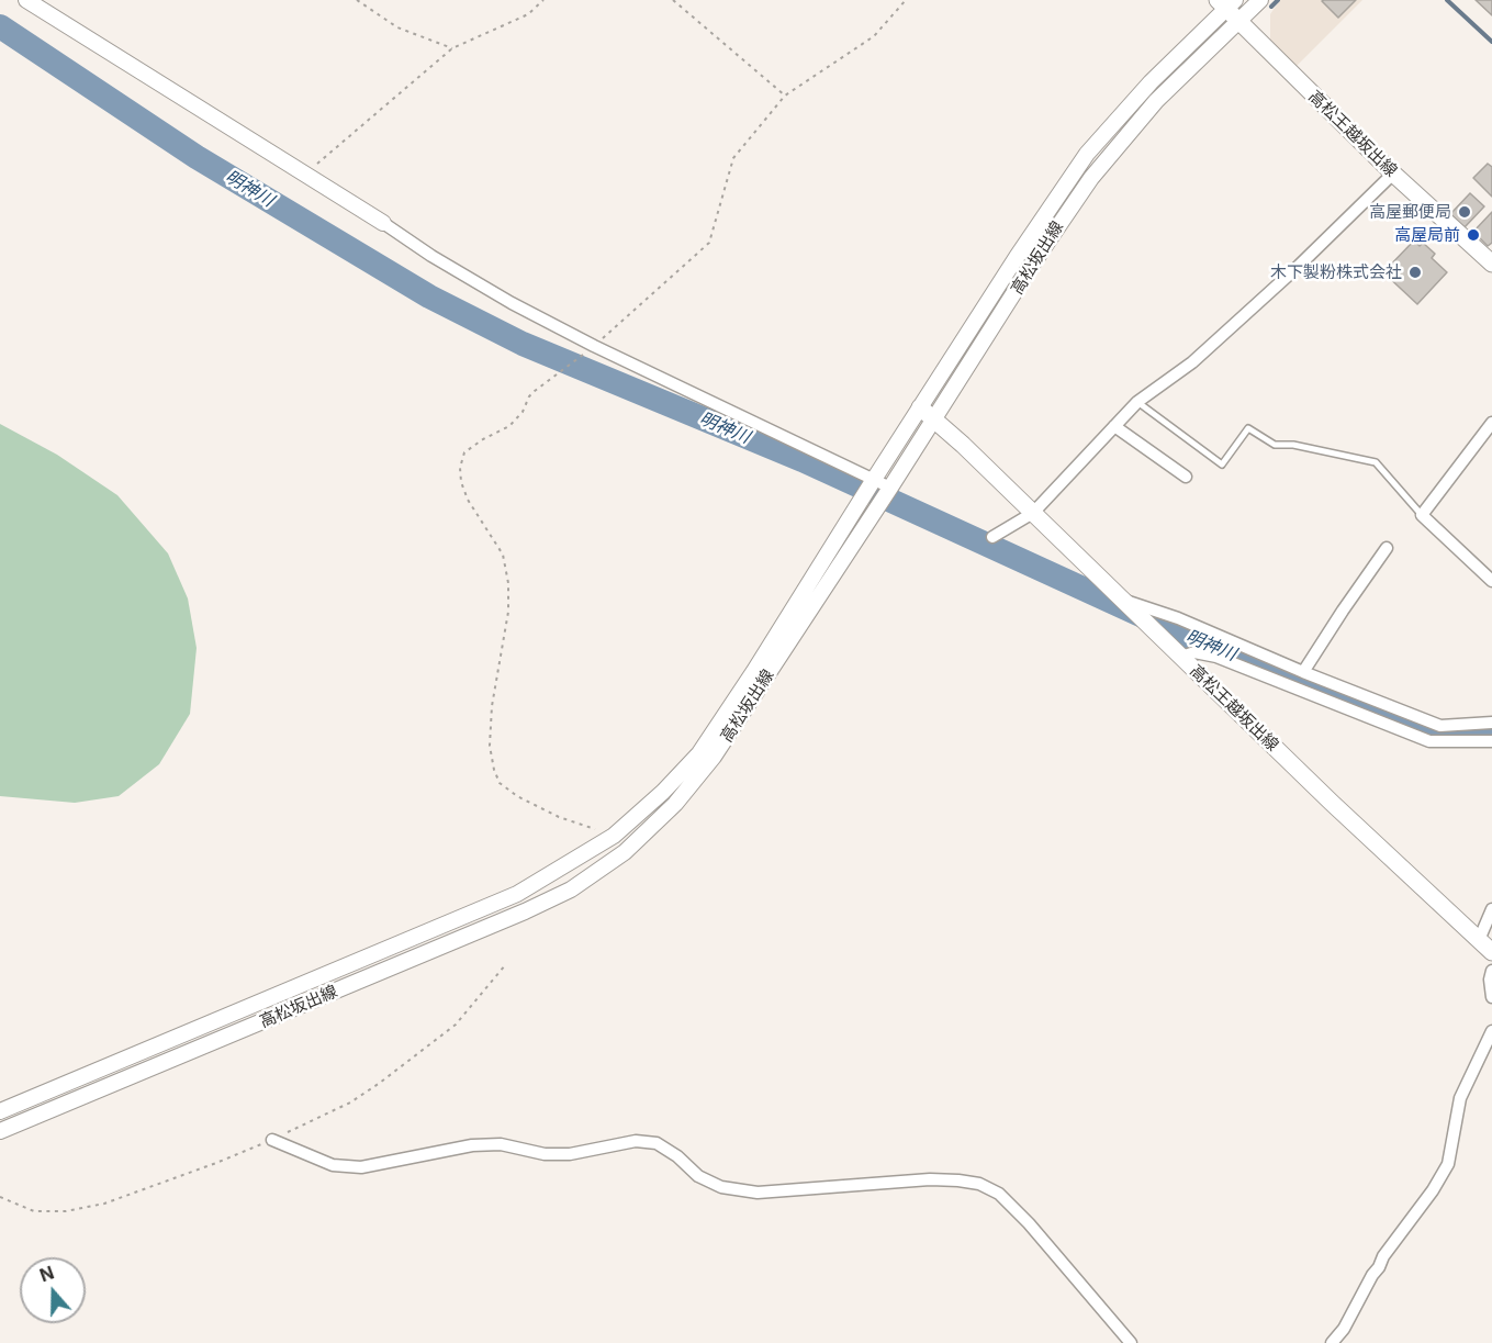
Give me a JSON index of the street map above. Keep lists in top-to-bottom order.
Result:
{
  "streets": {
    "main road": ["高松王越坂出線", "高松坂出線"]
  },
  "crossings": [
    ["高松王越坂出線", "高松坂出線"]
  ],
  "water": ["明神川"],
  "places": ["高屋郵便局", "高屋局前", "木下製粉株式会社"],
  "north": "top"
}
